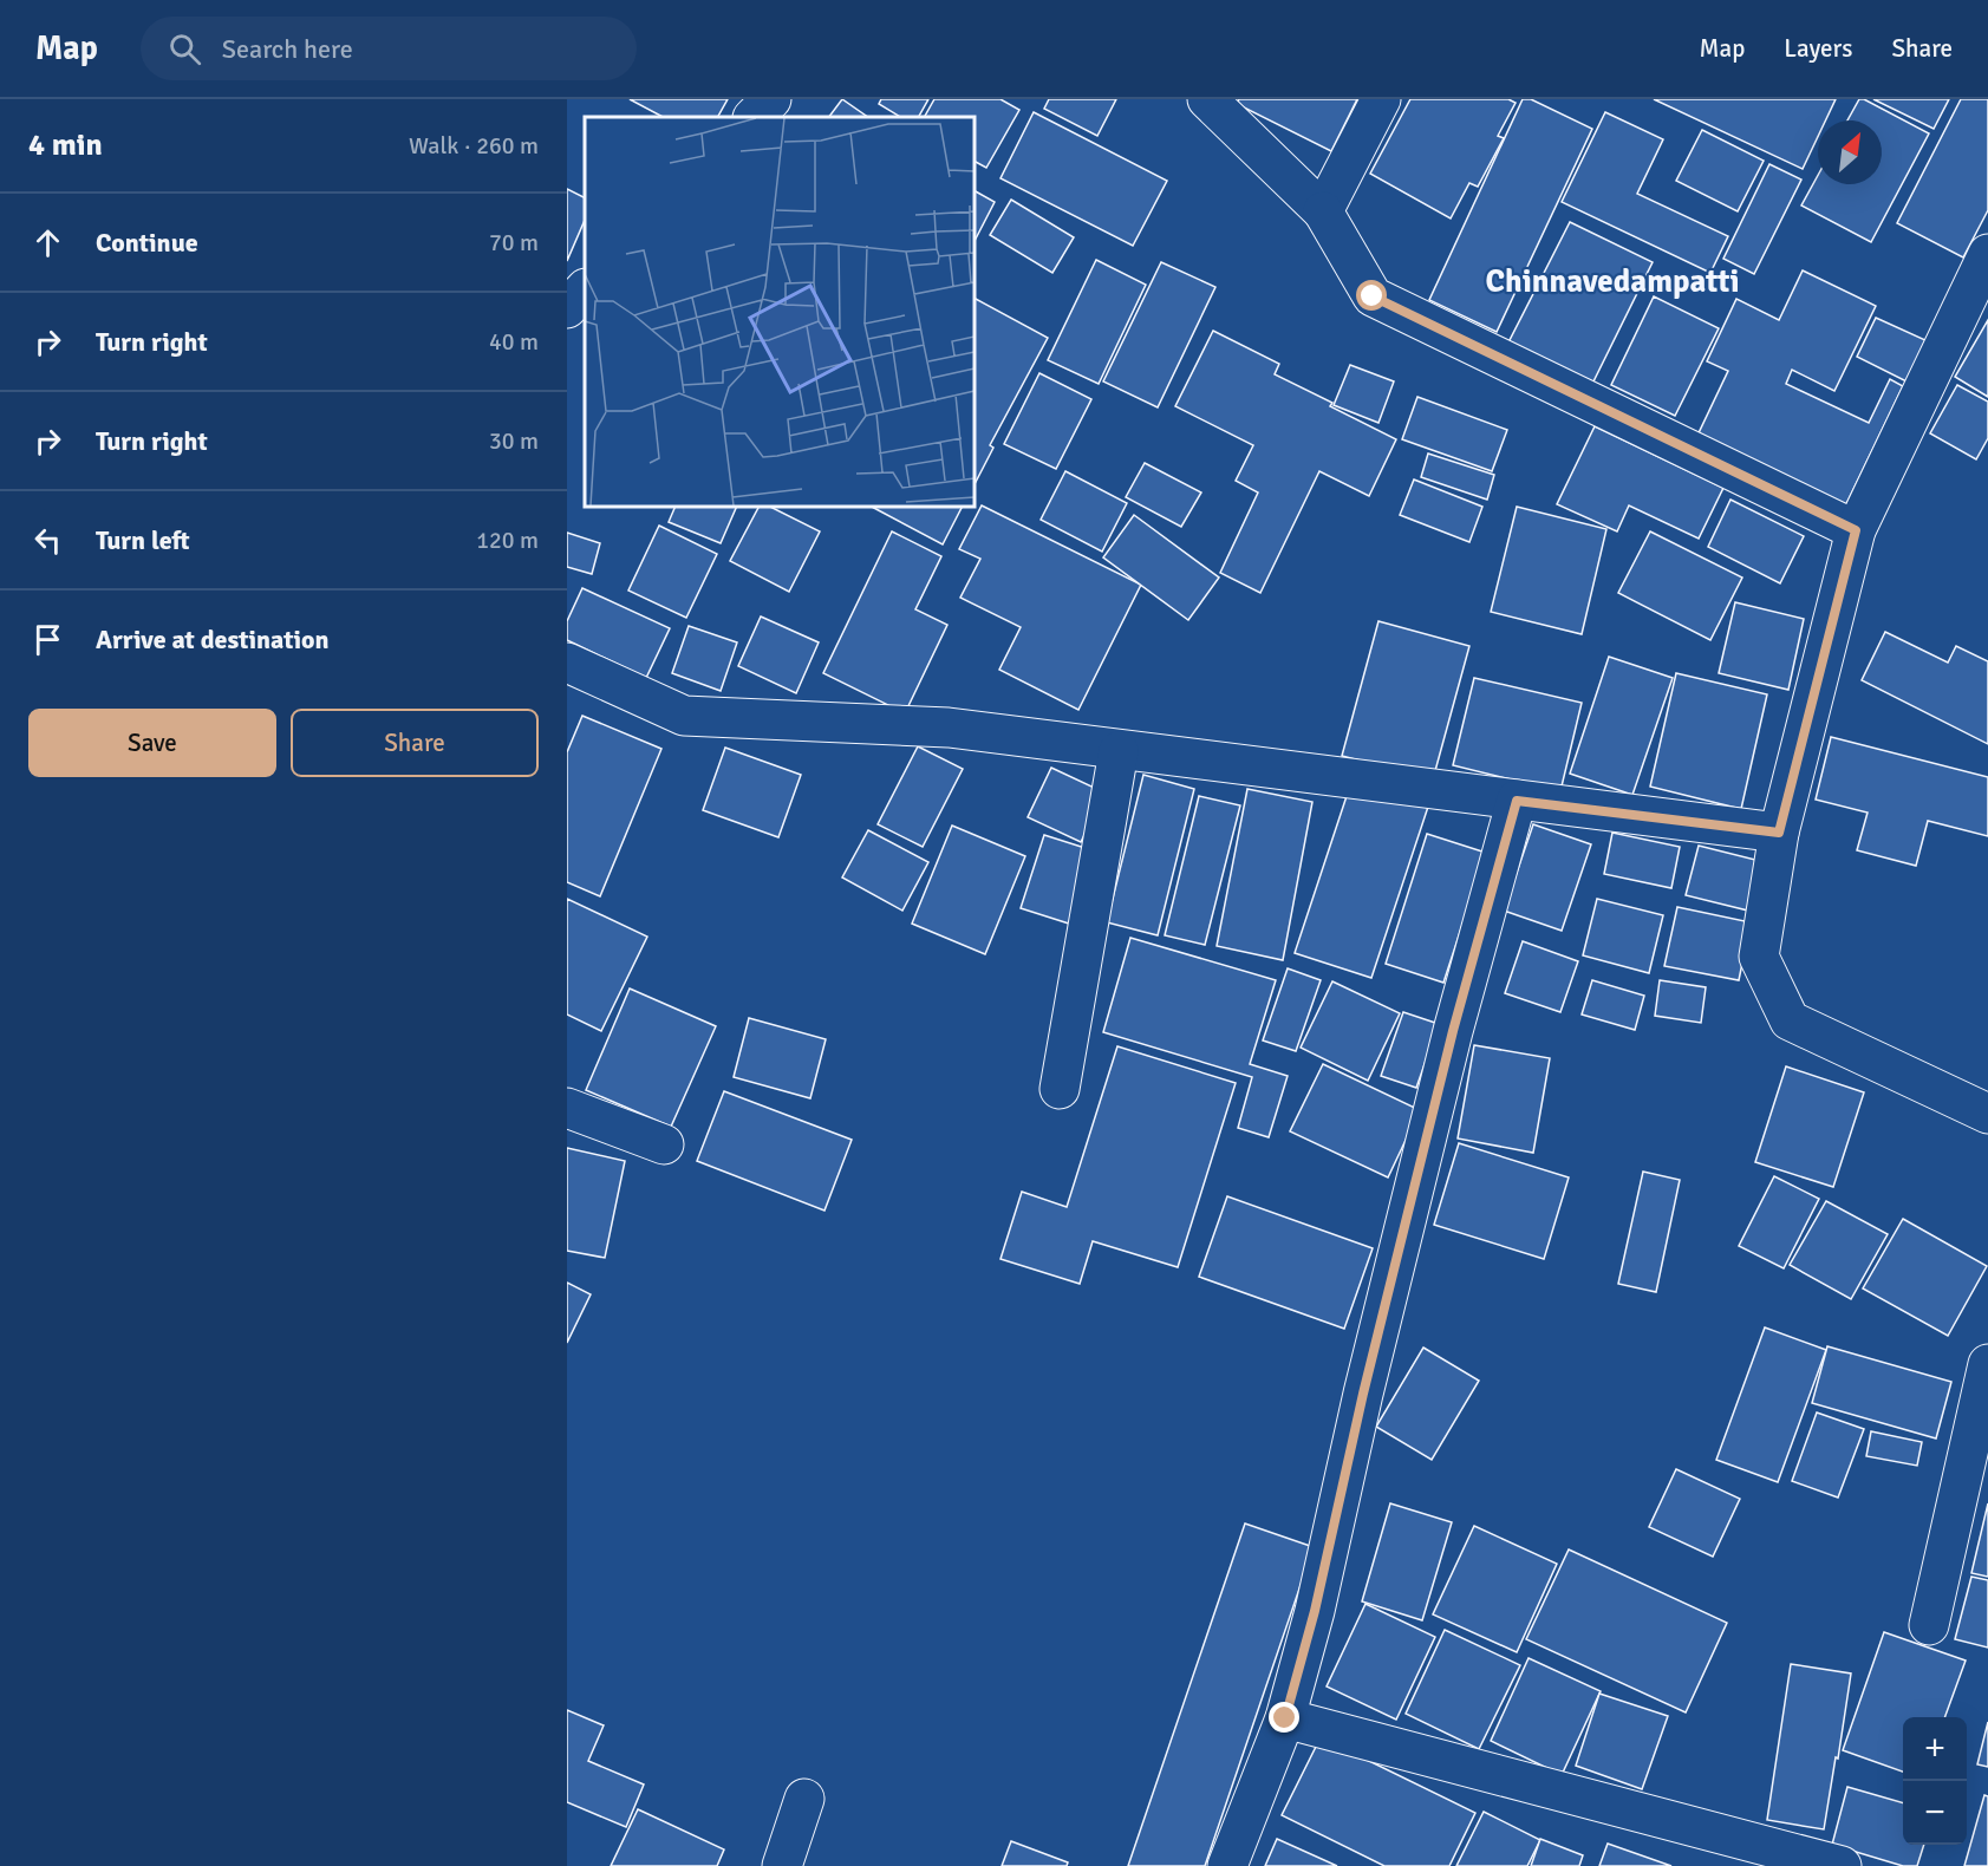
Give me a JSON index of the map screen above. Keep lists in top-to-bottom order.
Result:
{
  "districts": ["Chinnavedampatti"],
  "north": "top right",
  "page": {
    "header": "Map",
    "search": "Search here",
    "nav": ["Map", "Layers", "Share"],
    "heading": ["4 min", "Walk · 260 m"],
    "list": [
      ["Continue", "70 m"],
      ["Turn right", "40 m"],
      ["Turn right", "30 m"],
      ["Turn left", "120 m"],
      "Arrive at destination"
    ],
    "buttons": ["Save", "Share"],
    "map_buttons": ["+", "−"]
  }
}
